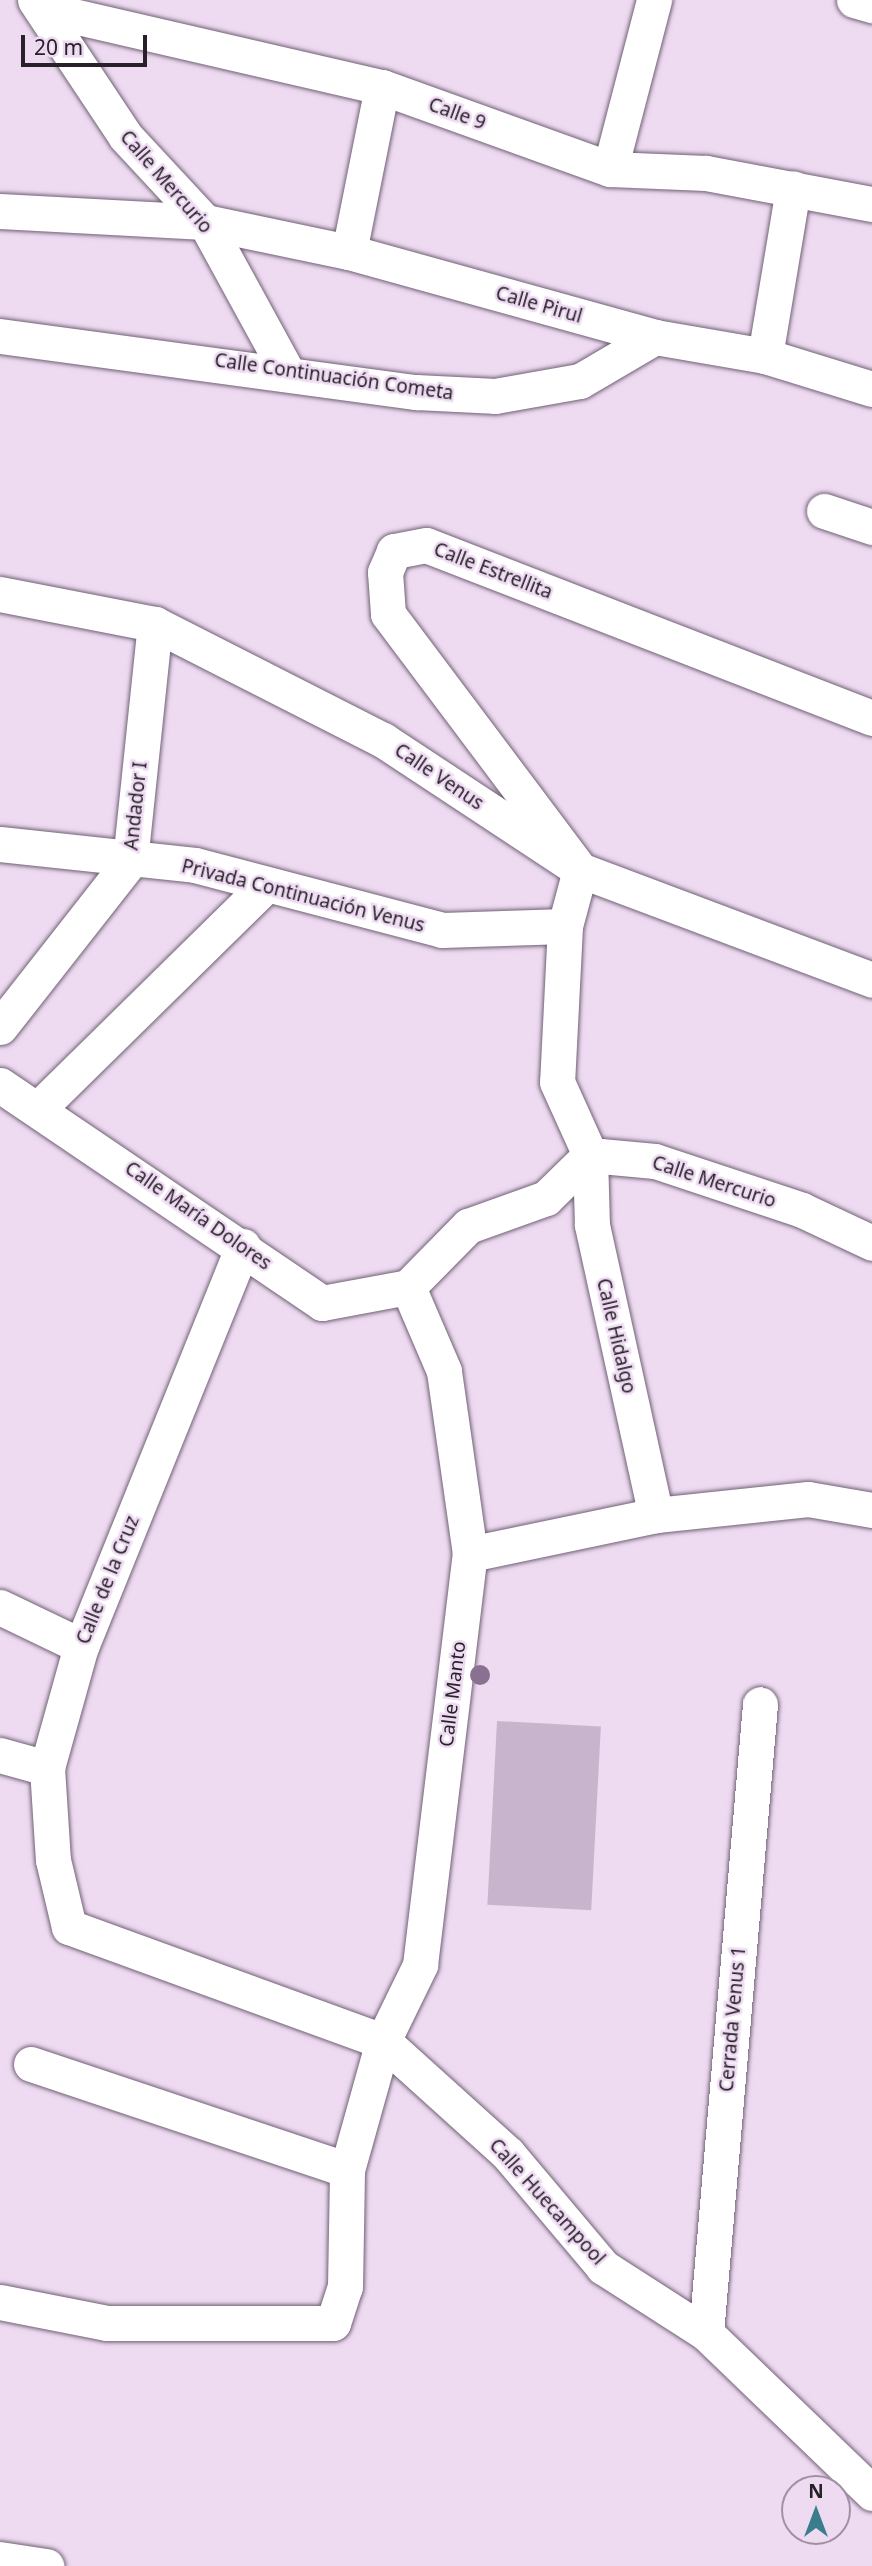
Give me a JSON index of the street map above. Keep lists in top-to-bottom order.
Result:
{
  "streets": {
    "street": [
      "Calle 9",
      "Calle Mercurio",
      "Calle Pirul",
      "Calle Continuación Cometa",
      "Calle Estrellita",
      "Calle Venus",
      "Andador I",
      "Privada Continuación Venus",
      "Calle María Dolores",
      "Calle Hidalgo",
      "Calle de la Cruz",
      "Calle Manto",
      "Cerrada Venus 1",
      "Calle Huecampool"
    ]
  },
  "crossings": [
    ["Calle 9", "Calle Mercurio"],
    ["Calle Mercurio", "Calle Pirul"],
    ["Calle Mercurio", "Calle Continuación Cometa"],
    ["Calle Mercurio", "Calle Hidalgo"],
    ["Calle Pirul", "Calle Continuación Cometa"],
    ["Calle Estrellita", "Calle Venus"],
    ["Calle Venus", "Andador I"],
    ["Andador I", "Privada Continuación Venus"],
    ["Calle María Dolores", "Calle de la Cruz"],
    ["Calle María Dolores", "Calle Manto"],
    ["Calle de la Cruz", "Calle Huecampool"],
    ["Calle Manto", "Calle Huecampool"],
    ["Cerrada Venus 1", "Calle Huecampool"]
  ],
  "scale_bar": "20 m",
  "north": "top"
}
